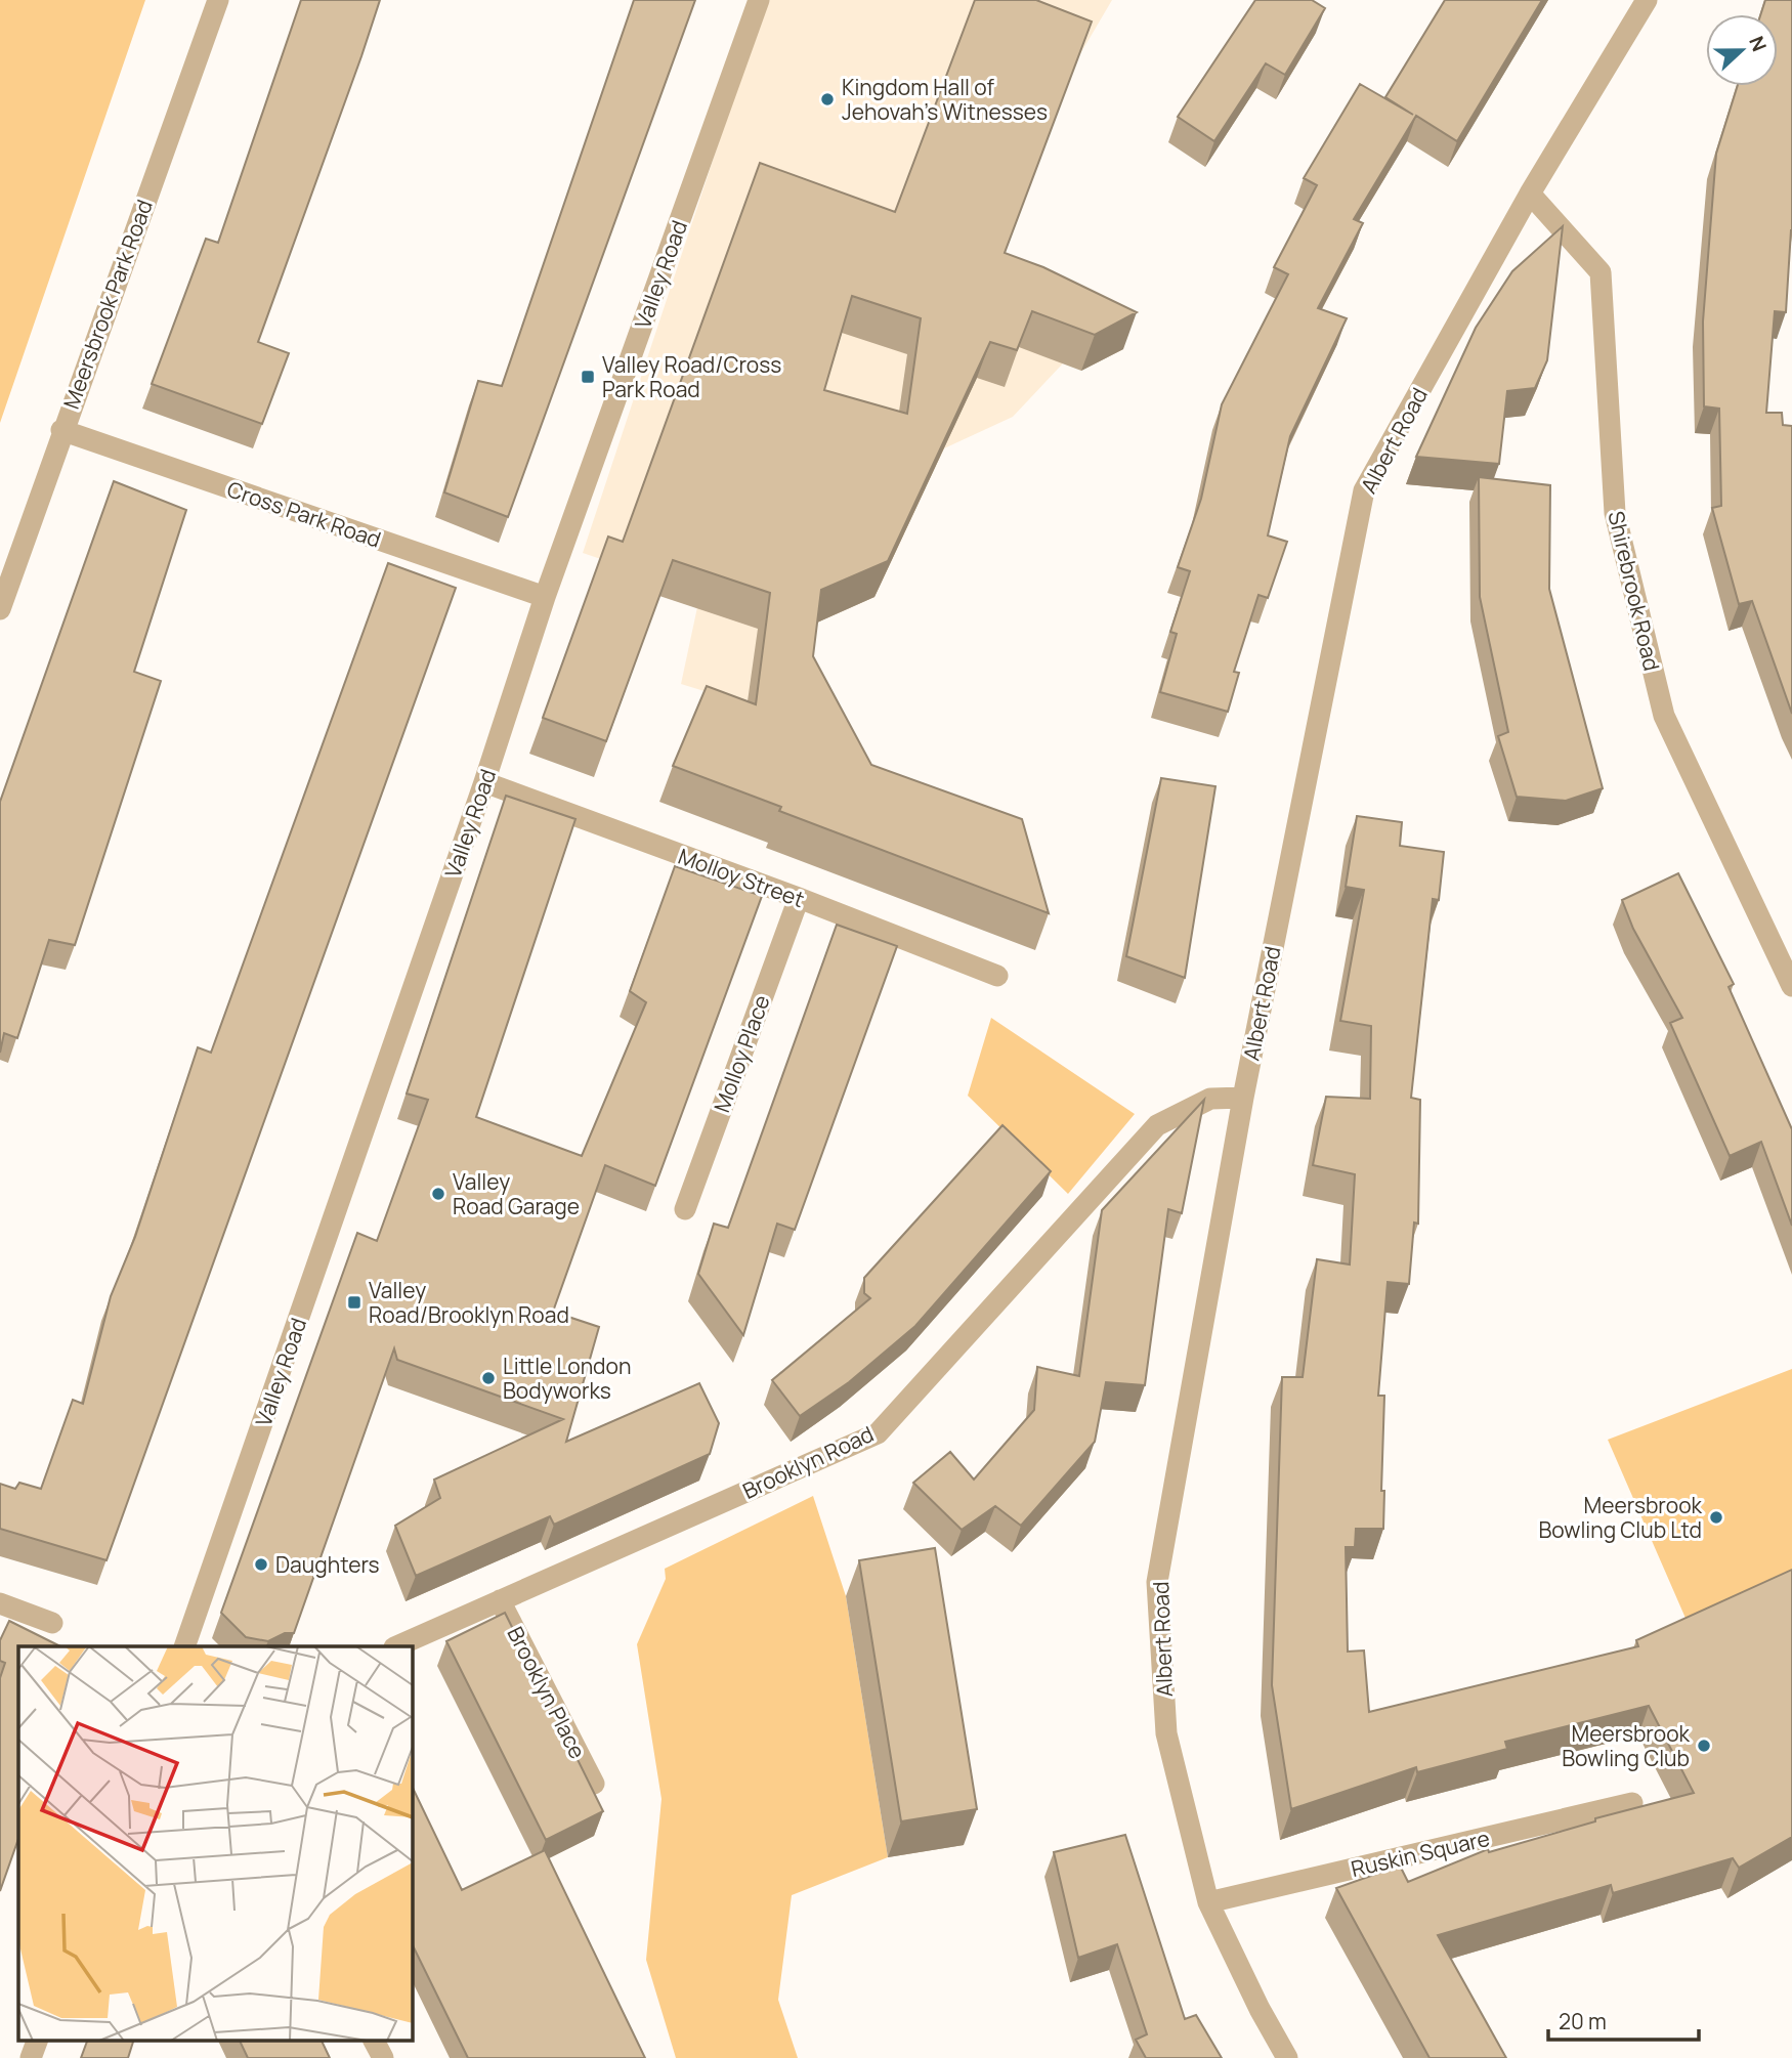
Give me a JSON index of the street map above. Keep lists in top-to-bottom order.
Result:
{
  "streets": {
    "street": [
      "Valley Road",
      "Meersbrook Park Road",
      "Albert Road",
      "Cross Park Road",
      "Shirebrook Road",
      "Molloy Street",
      "Molloy Place",
      "Brooklyn Road",
      "Brooklyn Place",
      "Ruskin Square"
    ]
  },
  "crossings": [
    ["Valley Road", "Cross Park Road"],
    ["Valley Road", "Molloy Street"],
    ["Meersbrook Park Road", "Cross Park Road"],
    ["Albert Road", "Shirebrook Road"],
    ["Albert Road", "Brooklyn Road"],
    ["Albert Road", "Ruskin Square"],
    ["Molloy Street", "Molloy Place"],
    ["Brooklyn Road", "Brooklyn Place"]
  ],
  "places": {
    "other": [
      "Kingdom Hall of Jehovah's Witnesses",
      "Valley Road Garage",
      "Little London Bodyworks",
      "Meersbrook Bowling Club Ltd",
      "Daughters",
      "Meersbrook Bowling Club"
    ],
    "transit": ["Valley Road/Cross Park Road", "Valley Road/Brooklyn Road"]
  },
  "scale_bar": "20 m",
  "north": "right"
}
